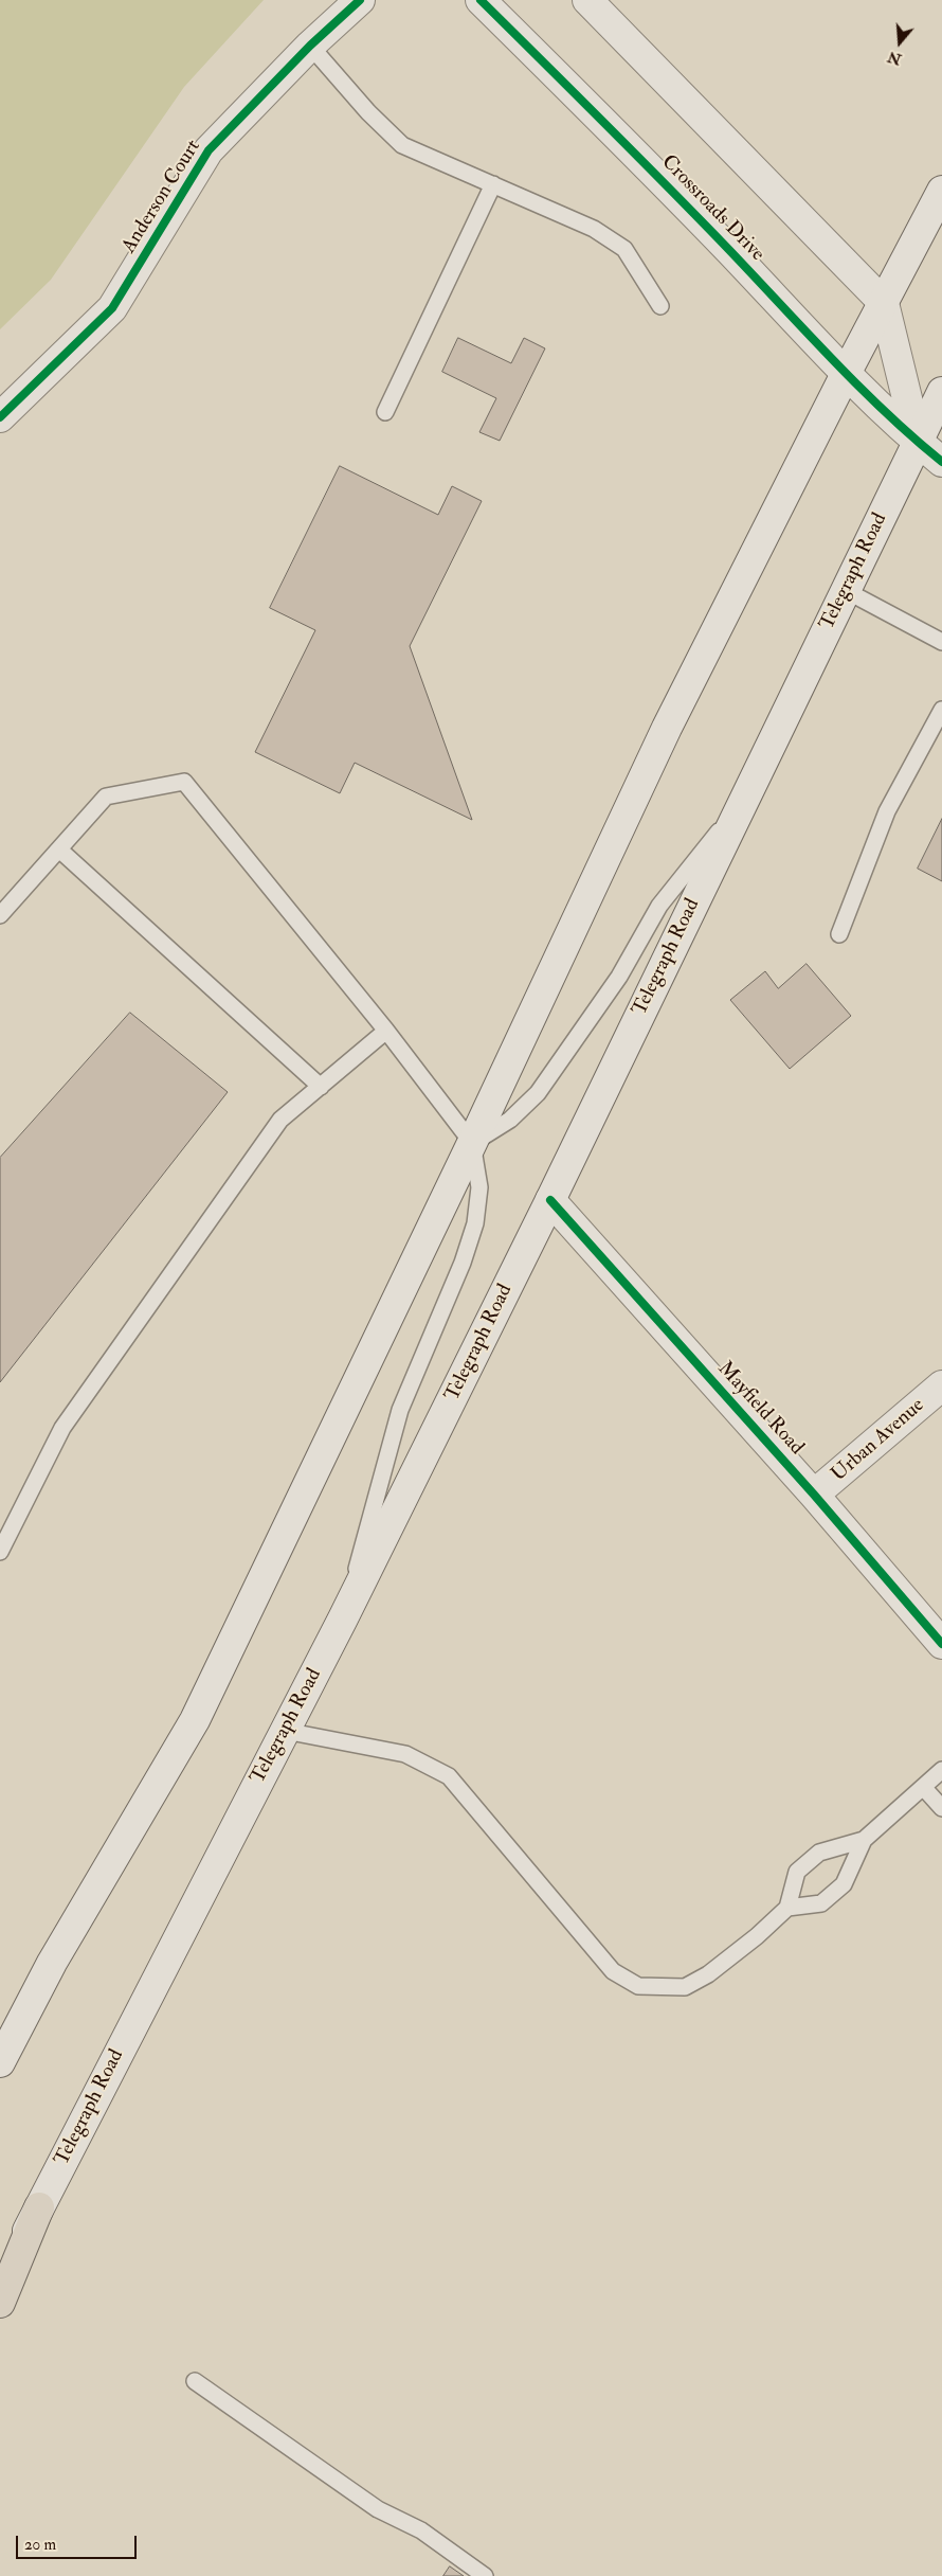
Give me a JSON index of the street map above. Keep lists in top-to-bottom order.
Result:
{
  "streets": {
    "main road": [
      "Anderson Court",
      "Crossroads Drive",
      "Telegraph Road",
      "Mayfield Road",
      "Urban Avenue"
    ]
  },
  "crossings": [
    ["Crossroads Drive", "Telegraph Road"],
    ["Telegraph Road", "Mayfield Road"],
    ["Mayfield Road", "Urban Avenue"]
  ],
  "scale_bar": "20 m",
  "north": "bottom"
}
